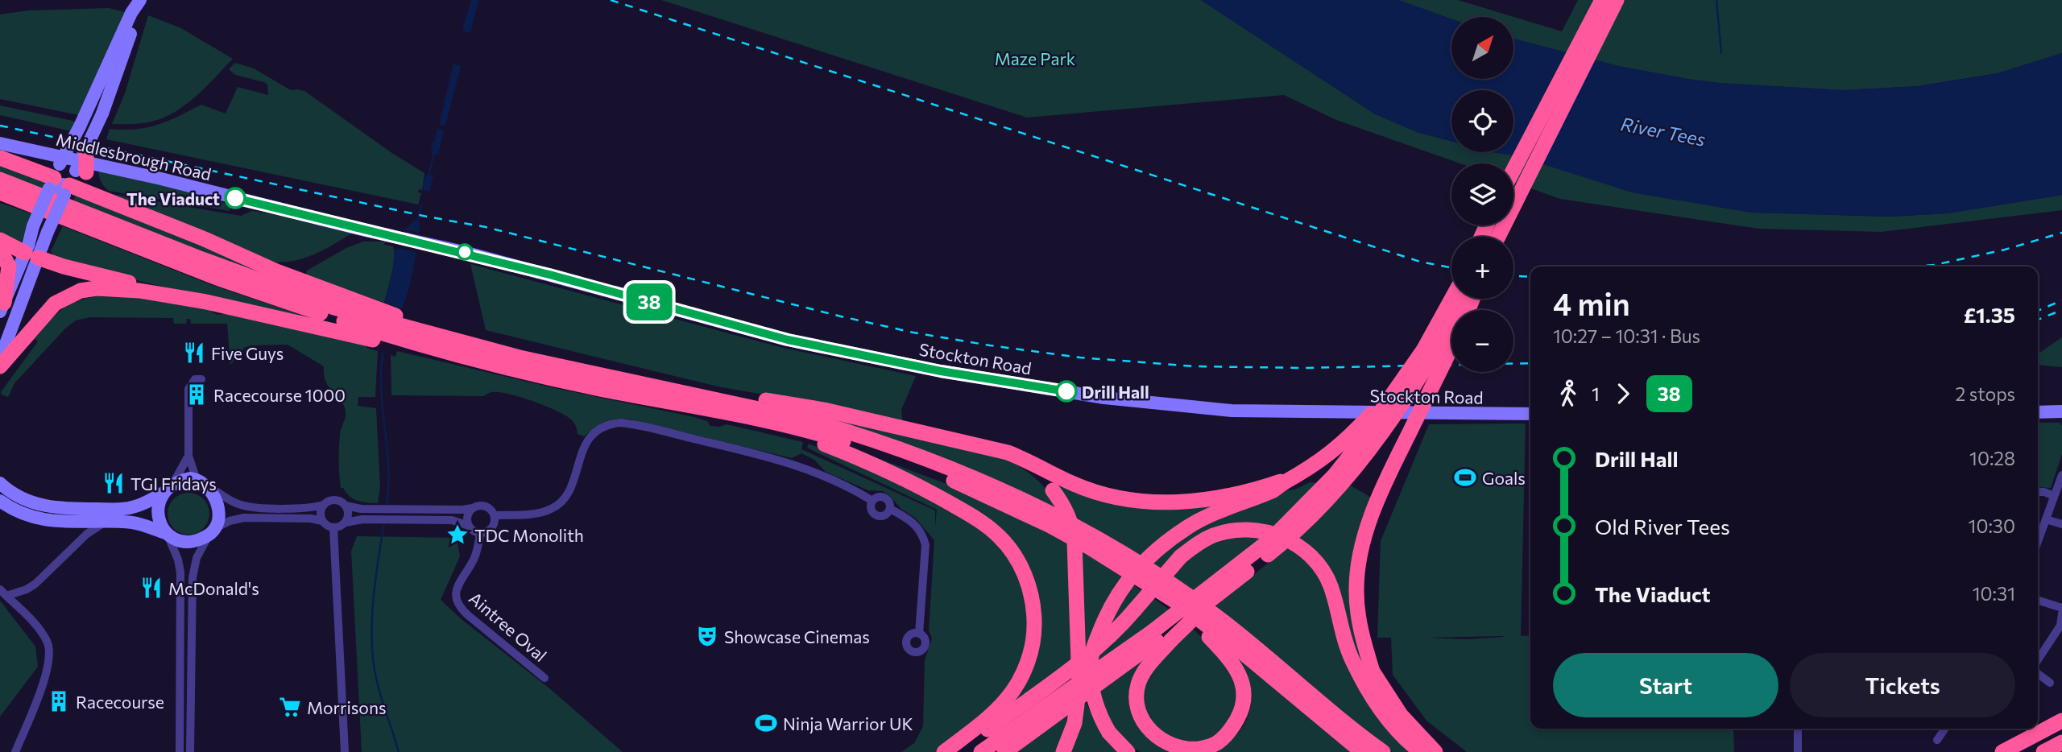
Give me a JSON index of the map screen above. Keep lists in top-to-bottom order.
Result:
{
  "streets": {
    "main road": ["Middlesbrough Road", "Stockton Road"],
    "street": ["Aintree Oval"]
  },
  "crossings": [
    ["Middlesbrough Road", "Stockton Road"]
  ],
  "water": ["River Tees"],
  "parks": ["Maze Park"],
  "places": {
    "other": ["The Viaduct", "Drill Hall"],
    "restaurant": ["Five Guys", "TGI Fridays", "McDonald's"],
    "building": ["Racecourse 1000", "Racecourse"],
    "sports": ["Goals", "Ninja Warrior UK"],
    "place": ["TDC Monolith"],
    "theatre": ["Showcase Cinemas"],
    "supermarket": ["Morrisons"]
  },
  "lines": ["bus line 38"],
  "north": "top right",
  "page": {
    "on_map": "38",
    "map_buttons": ["+", "−"],
    "heading": ["4 min", "10:27 – 10:31 · Bus", "£1.35"],
    "legs": ["1", "38", "2 stops"],
    "list": [
      {
        "name": "Drill Hall",
        "value": "10:28"
      },
      {
        "name": "Old River Tees",
        "value": "10:30"
      },
      {
        "name": "The Viaduct",
        "value": "10:31"
      }
    ],
    "buttons": ["Start", "Tickets"]
  }
}
